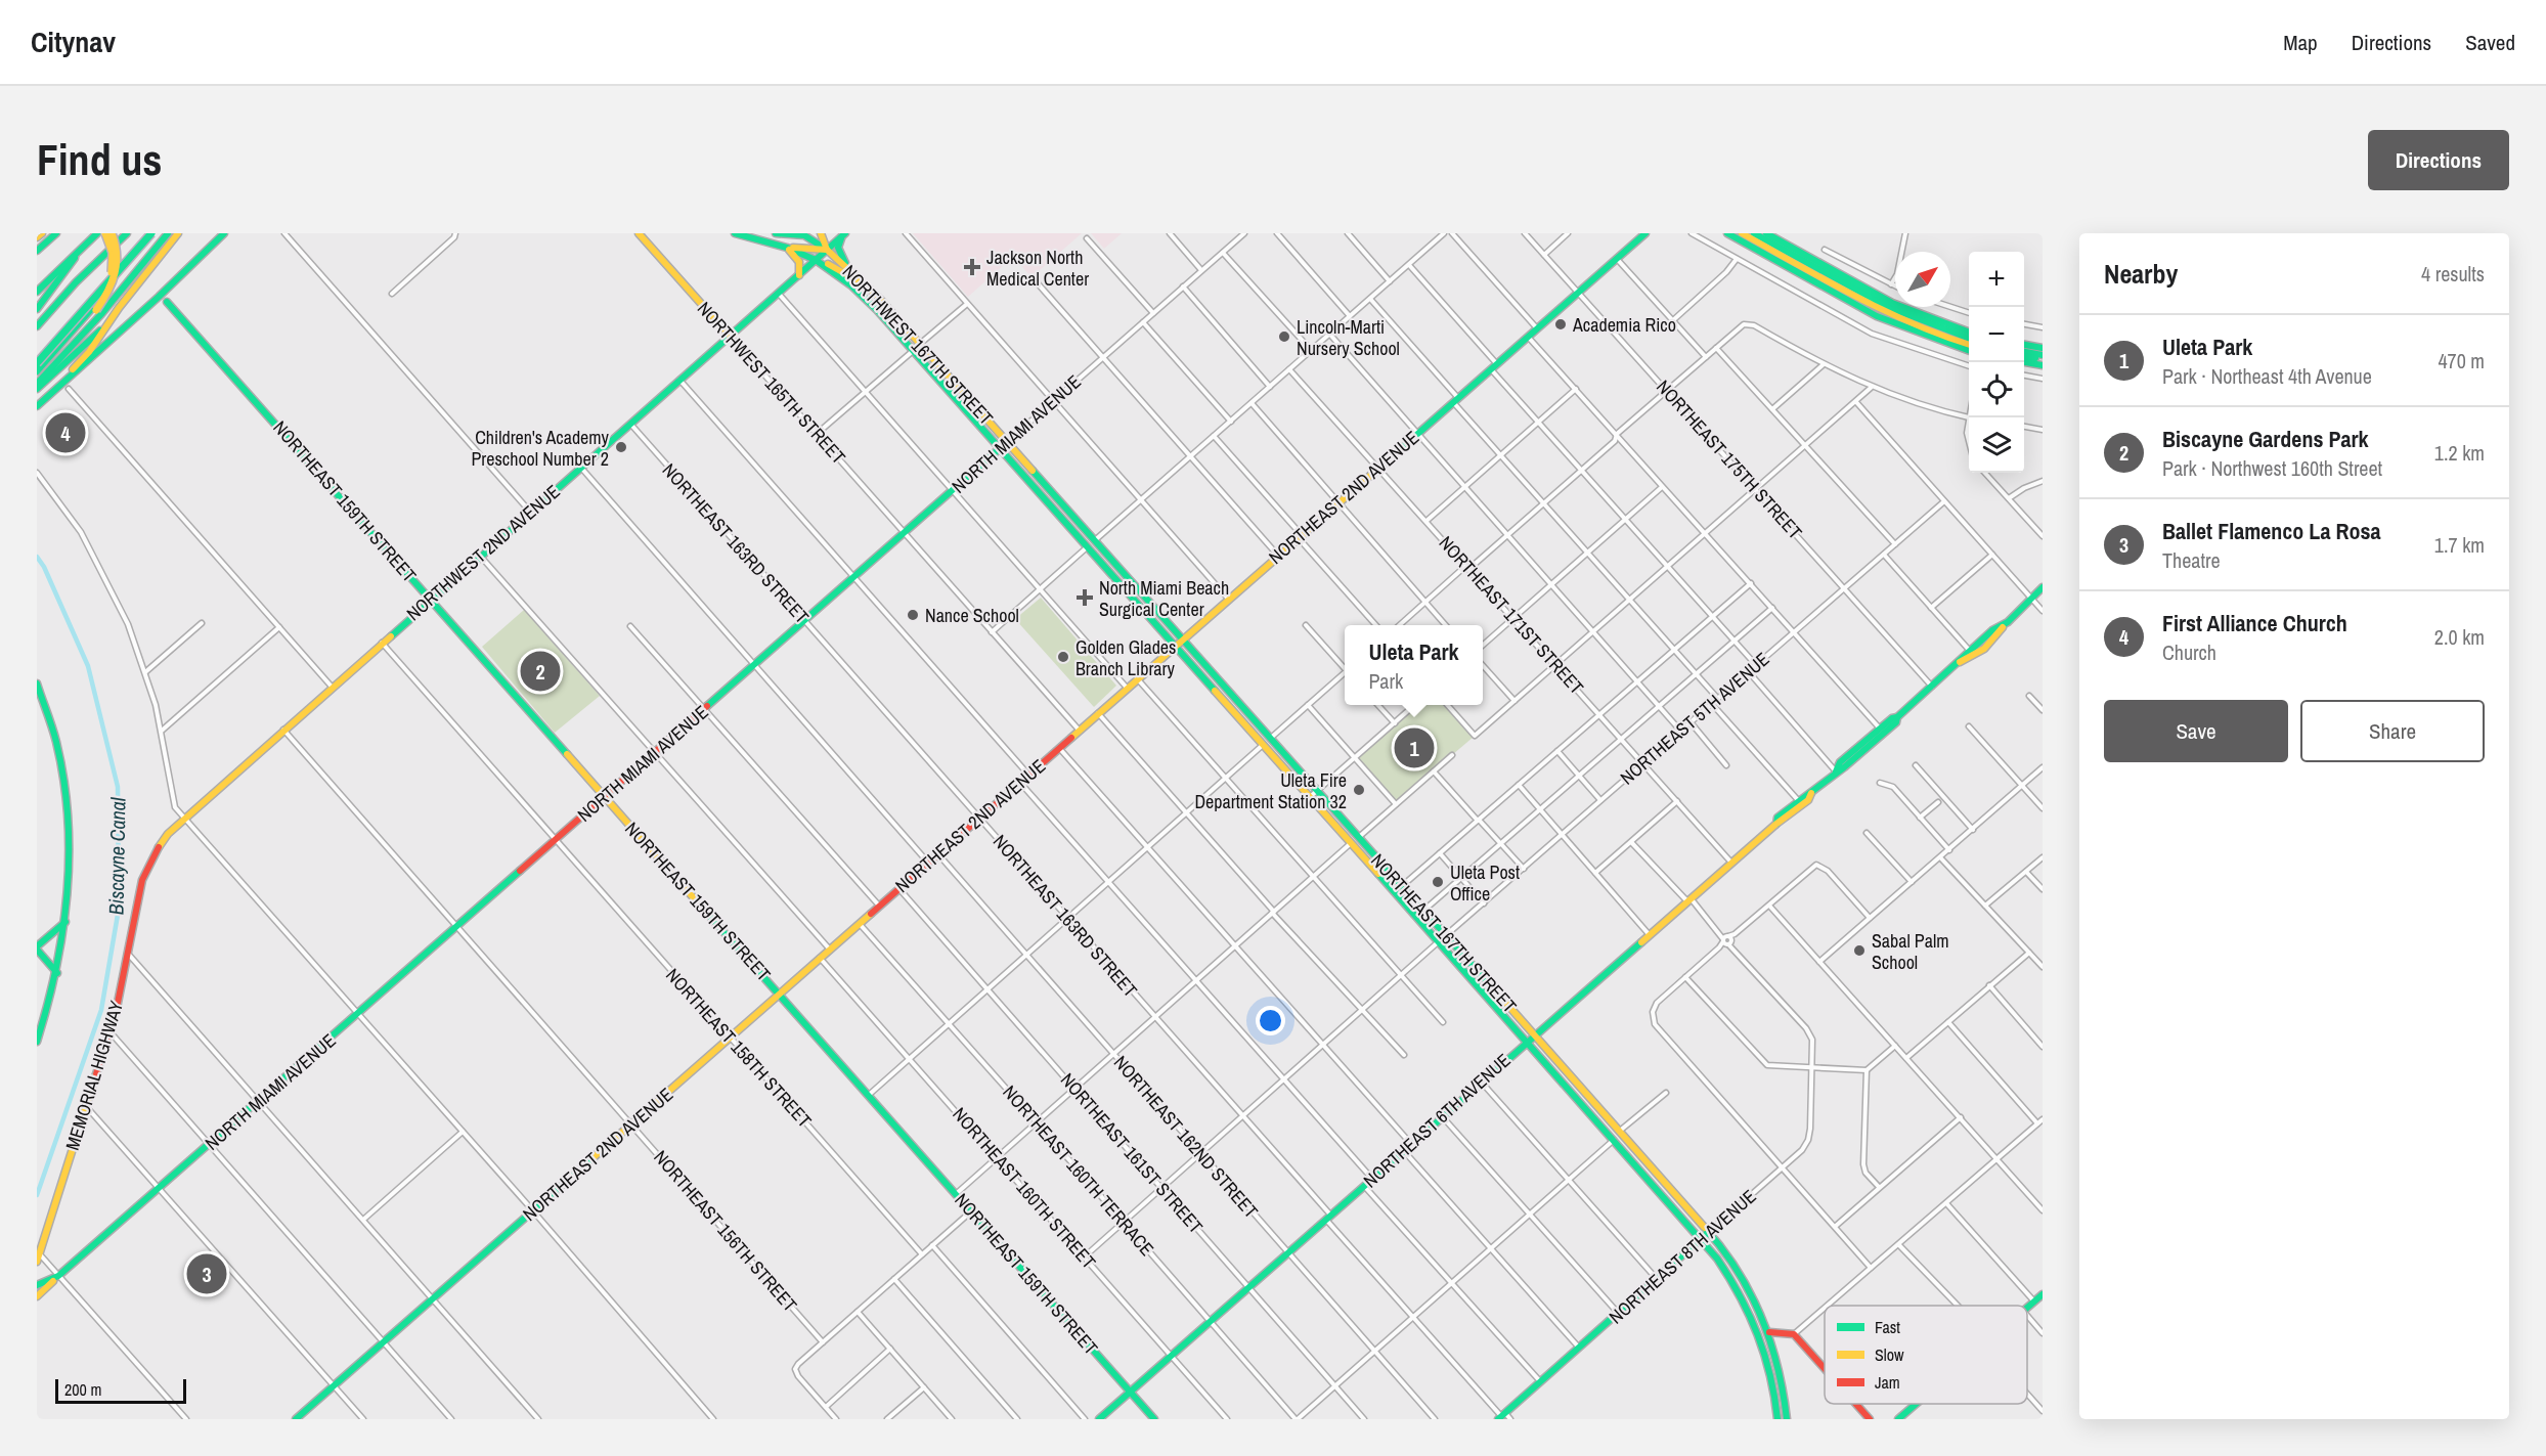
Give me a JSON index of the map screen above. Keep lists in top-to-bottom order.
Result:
{
  "streets": {
    "main road": [
      "NORTHWEST 167TH STREET",
      "NORTHWEST 165TH STREET",
      "NORTH MIAMI AVENUE",
      "NORTHEAST 2ND AVENUE",
      "NORTHEAST 159TH STREET",
      "NORTHWEST 2ND AVENUE",
      "NORTHEAST 167TH STREET",
      "MEMORIAL HIGHWAY",
      "NORTHEAST 6TH AVENUE",
      "NORTHEAST 8TH AVENUE"
    ],
    "street": [
      "NORTHEAST 175TH STREET",
      "NORTHEAST 163RD STREET",
      "NORTHEAST 171ST STREET",
      "NORTHEAST 5TH AVENUE",
      "NORTHEAST 158TH STREET",
      "NORTHEAST 162ND STREET",
      "NORTHEAST 161ST STREET",
      "NORTHEAST 160TH TERRACE",
      "NORTHEAST 160TH STREET",
      "NORTHEAST 156TH STREET"
    ]
  },
  "crossings": [
    ["NORTHWEST 167TH STREET", "NORTH MIAMI AVENUE"],
    ["NORTHWEST 167TH STREET", "NORTHWEST 2ND AVENUE"],
    ["NORTHWEST 167TH STREET", "NORTHEAST 167TH STREET"],
    ["NORTHWEST 165TH STREET", "NORTH MIAMI AVENUE"],
    ["NORTHWEST 165TH STREET", "NORTHEAST 2ND AVENUE"],
    ["NORTHWEST 165TH STREET", "NORTHWEST 2ND AVENUE"],
    ["NORTH MIAMI AVENUE", "NORTHEAST 159TH STREET"],
    ["NORTH MIAMI AVENUE", "NORTHEAST 163RD STREET"],
    ["NORTH MIAMI AVENUE", "NORTHEAST 167TH STREET"],
    ["NORTH MIAMI AVENUE", "NORTHEAST 158TH STREET"],
    ["NORTH MIAMI AVENUE", "NORTHEAST 156TH STREET"],
    ["NORTHEAST 175TH STREET", "NORTHEAST 2ND AVENUE"],
    ["NORTHEAST 175TH STREET", "NORTHEAST 5TH AVENUE"],
    ["NORTHEAST 175TH STREET", "NORTHEAST 6TH AVENUE"],
    ["NORTHEAST 2ND AVENUE", "NORTHEAST 159TH STREET"],
    ["NORTHEAST 2ND AVENUE", "NORTHEAST 163RD STREET"],
    ["NORTHEAST 2ND AVENUE", "NORTHEAST 171ST STREET"],
    ["NORTHEAST 2ND AVENUE", "NORTHEAST 167TH STREET"],
    ["NORTHEAST 2ND AVENUE", "NORTHEAST 158TH STREET"],
    ["NORTHEAST 2ND AVENUE", "NORTHEAST 162ND STREET"],
    ["NORTHEAST 2ND AVENUE", "NORTHEAST 161ST STREET"],
    ["NORTHEAST 2ND AVENUE", "NORTHEAST 160TH TERRACE"],
    ["NORTHEAST 2ND AVENUE", "NORTHEAST 160TH STREET"],
    ["NORTHEAST 2ND AVENUE", "NORTHEAST 156TH STREET"],
    ["NORTHEAST 159TH STREET", "NORTHWEST 2ND AVENUE"],
    ["NORTHEAST 159TH STREET", "NORTHEAST 6TH AVENUE"],
    ["NORTHEAST 163RD STREET", "NORTHWEST 2ND AVENUE"],
    ["NORTHEAST 163RD STREET", "NORTHEAST 6TH AVENUE"],
    ["NORTHEAST 163RD STREET", "NORTHEAST 8TH AVENUE"],
    ["NORTHWEST 2ND AVENUE", "NORTHEAST 158TH STREET"],
    ["NORTHWEST 2ND AVENUE", "MEMORIAL HIGHWAY"],
    ["NORTHWEST 2ND AVENUE", "NORTHEAST 156TH STREET"],
    ["NORTHEAST 171ST STREET", "NORTHEAST 5TH AVENUE"],
    ["NORTHEAST 171ST STREET", "NORTHEAST 6TH AVENUE"],
    ["NORTHEAST 5TH AVENUE", "NORTHEAST 167TH STREET"],
    ["NORTHEAST 167TH STREET", "NORTHEAST 6TH AVENUE"],
    ["NORTHEAST 167TH STREET", "NORTHEAST 8TH AVENUE"],
    ["NORTHEAST 6TH AVENUE", "NORTHEAST 162ND STREET"],
    ["NORTHEAST 6TH AVENUE", "NORTHEAST 161ST STREET"],
    ["NORTHEAST 6TH AVENUE", "NORTHEAST 160TH TERRACE"],
    ["NORTHEAST 6TH AVENUE", "NORTHEAST 160TH STREET"]
  ],
  "water": ["Biscayne Canal"],
  "places": {
    "health": ["Jackson North Medical Center", "North Miami Beach Surgical Center"],
    "other": [
      "Academia Rico",
      "Lincoln-Marti Nursery School",
      "Children's Academy Preschool Number 2",
      "Nance School",
      "Golden Glades Branch Library",
      "Uleta Fire Department Station 32",
      "Uleta Post Office",
      "Sabal Palm School"
    ]
  },
  "legend": ["Fast", "Slow", "Jam"],
  "scale_bar": "200 m",
  "north": "top right",
  "page": {
    "header": "Citynav",
    "nav": ["Map", "Directions", "Saved"],
    "buttons": [
      "Directions",
      ["Save", "Share"]
    ],
    "title": "Find us",
    "heading": ["Nearby", "4 results"],
    "map_buttons": ["+", "−"],
    "list": [
      {
        "mark": "1",
        "name": "Uleta Park",
        "note": "Park · Northeast 4th Avenue",
        "value": "470 m"
      },
      {
        "mark": "2",
        "name": "Biscayne Gardens Park",
        "note": "Park · Northwest 160th Street",
        "value": "1.2 km"
      },
      {
        "mark": "3",
        "name": "Ballet Flamenco La Rosa",
        "note": "Theatre",
        "value": "1.7 km"
      },
      {
        "mark": "4",
        "name": "First Alliance Church",
        "note": "Church",
        "value": "2.0 km"
      }
    ],
    "pins": [
      "4",
      "2",
      "1",
      "3"
    ],
    "popup": ["Uleta Park", "Park"],
    "scale": "200 m"
  }
}
